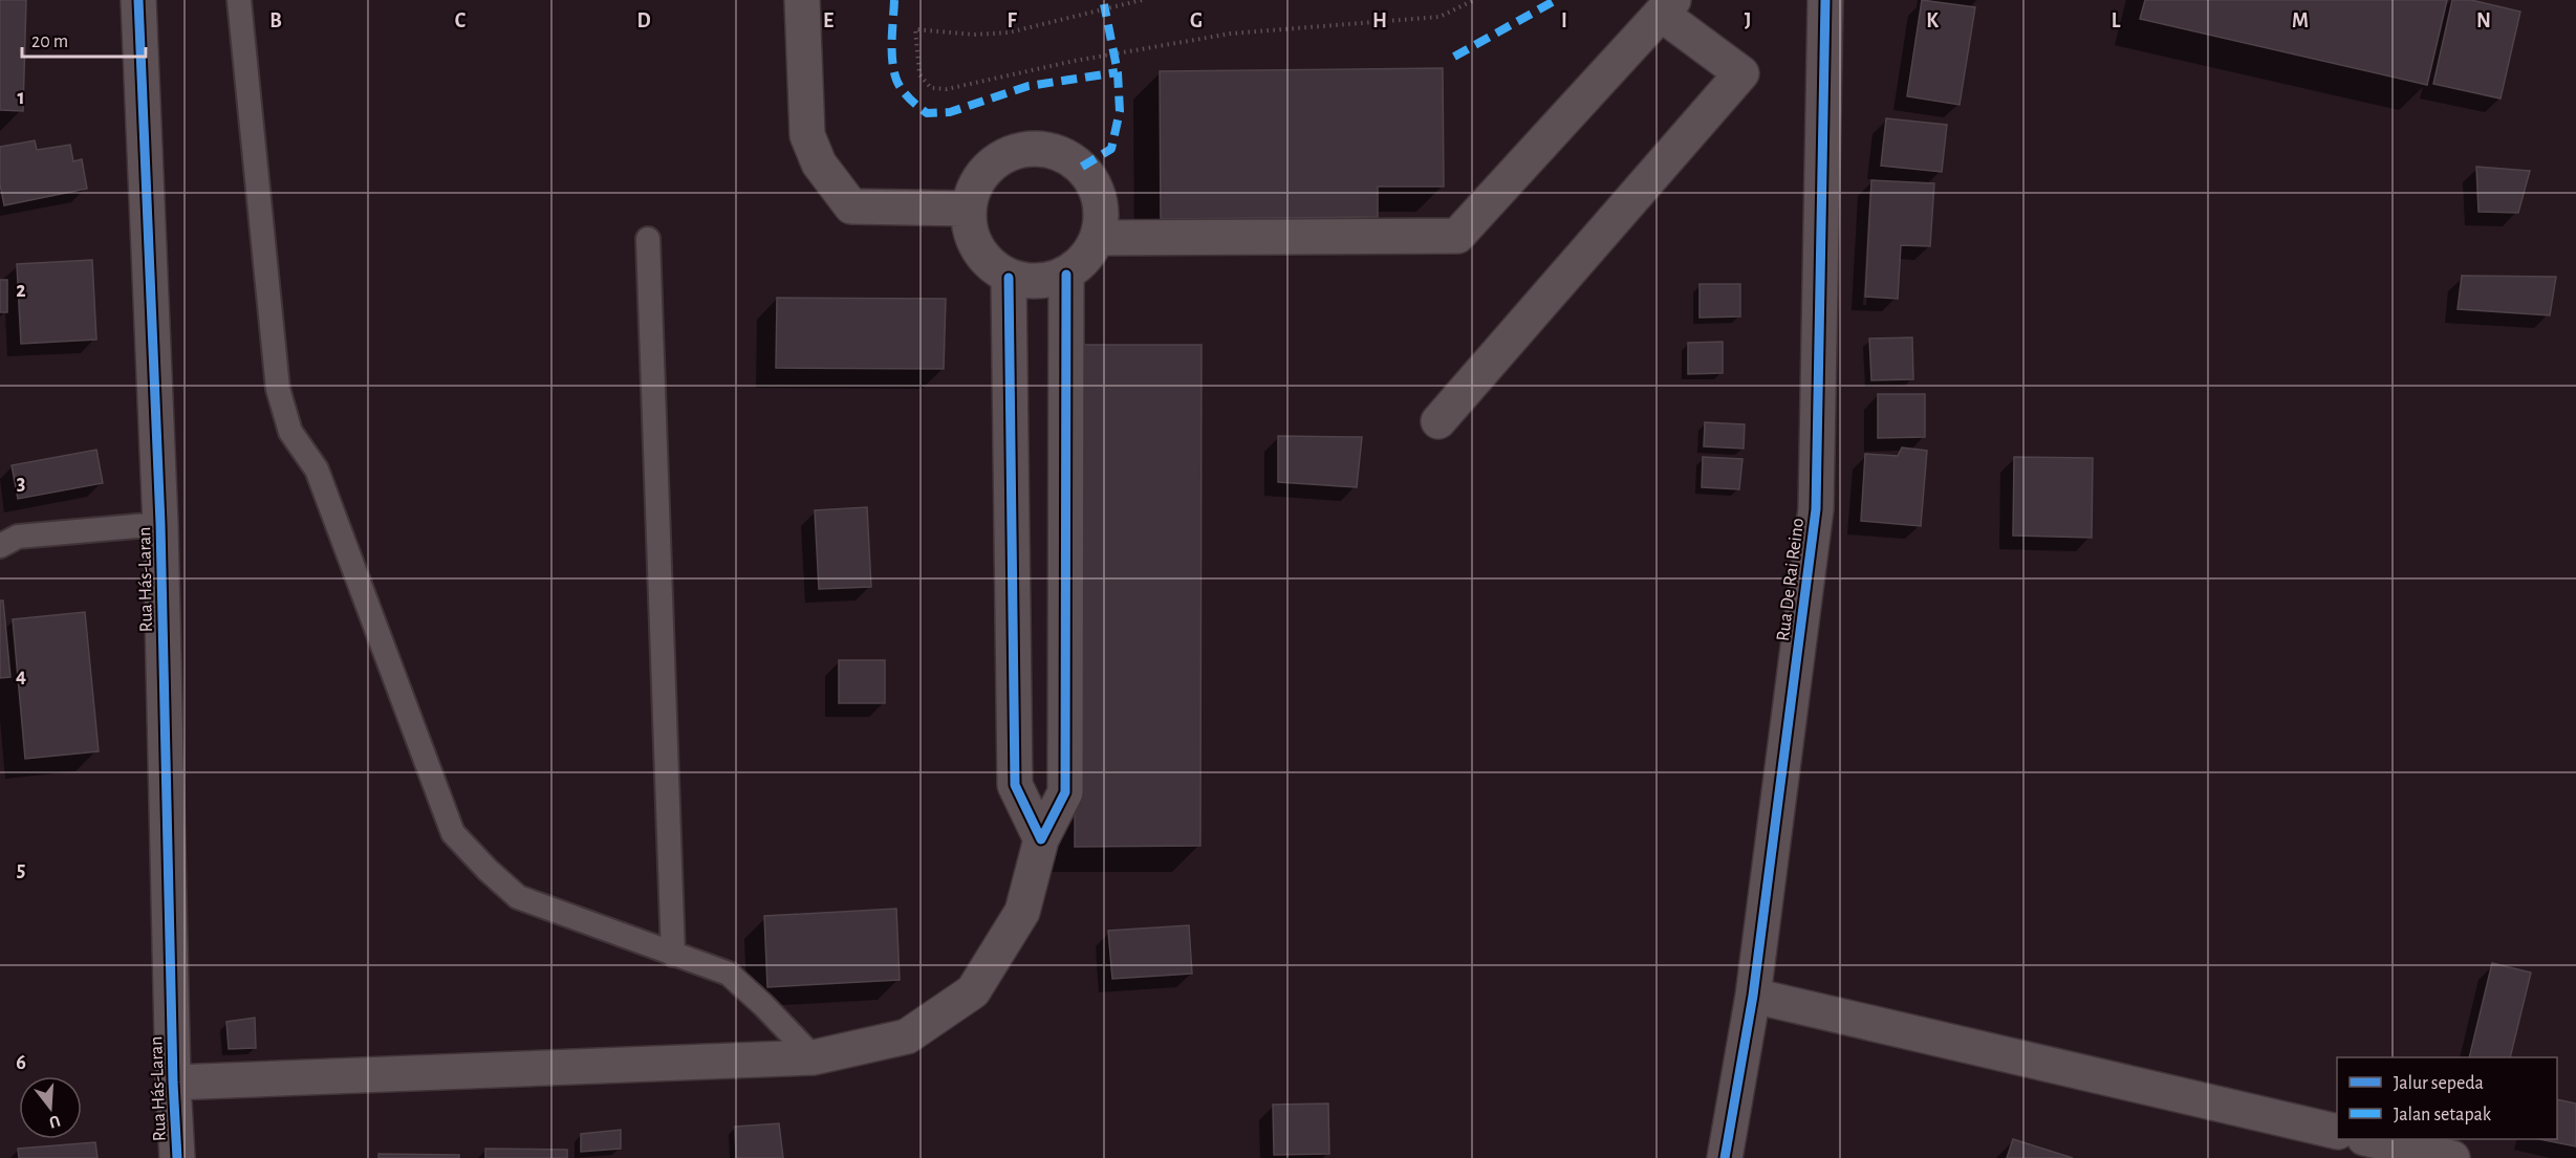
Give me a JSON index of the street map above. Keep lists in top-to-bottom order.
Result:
{
  "streets": {
    "street": ["Rua Hás-Laran", "Rua De Rai Reino"]
  },
  "legend": ["Jalur sepeda", "Jalan setapak"],
  "scale_bar": "20 m",
  "north": "bottom",
  "grid": {
    "columns": [
      "B",
      "C",
      "D",
      "E",
      "F",
      "G",
      "H",
      "I",
      "J",
      "K",
      "L",
      "M",
      "N"
    ],
    "rows": [
      "1",
      "2",
      "3",
      "4",
      "5",
      "6"
    ]
  }
}
